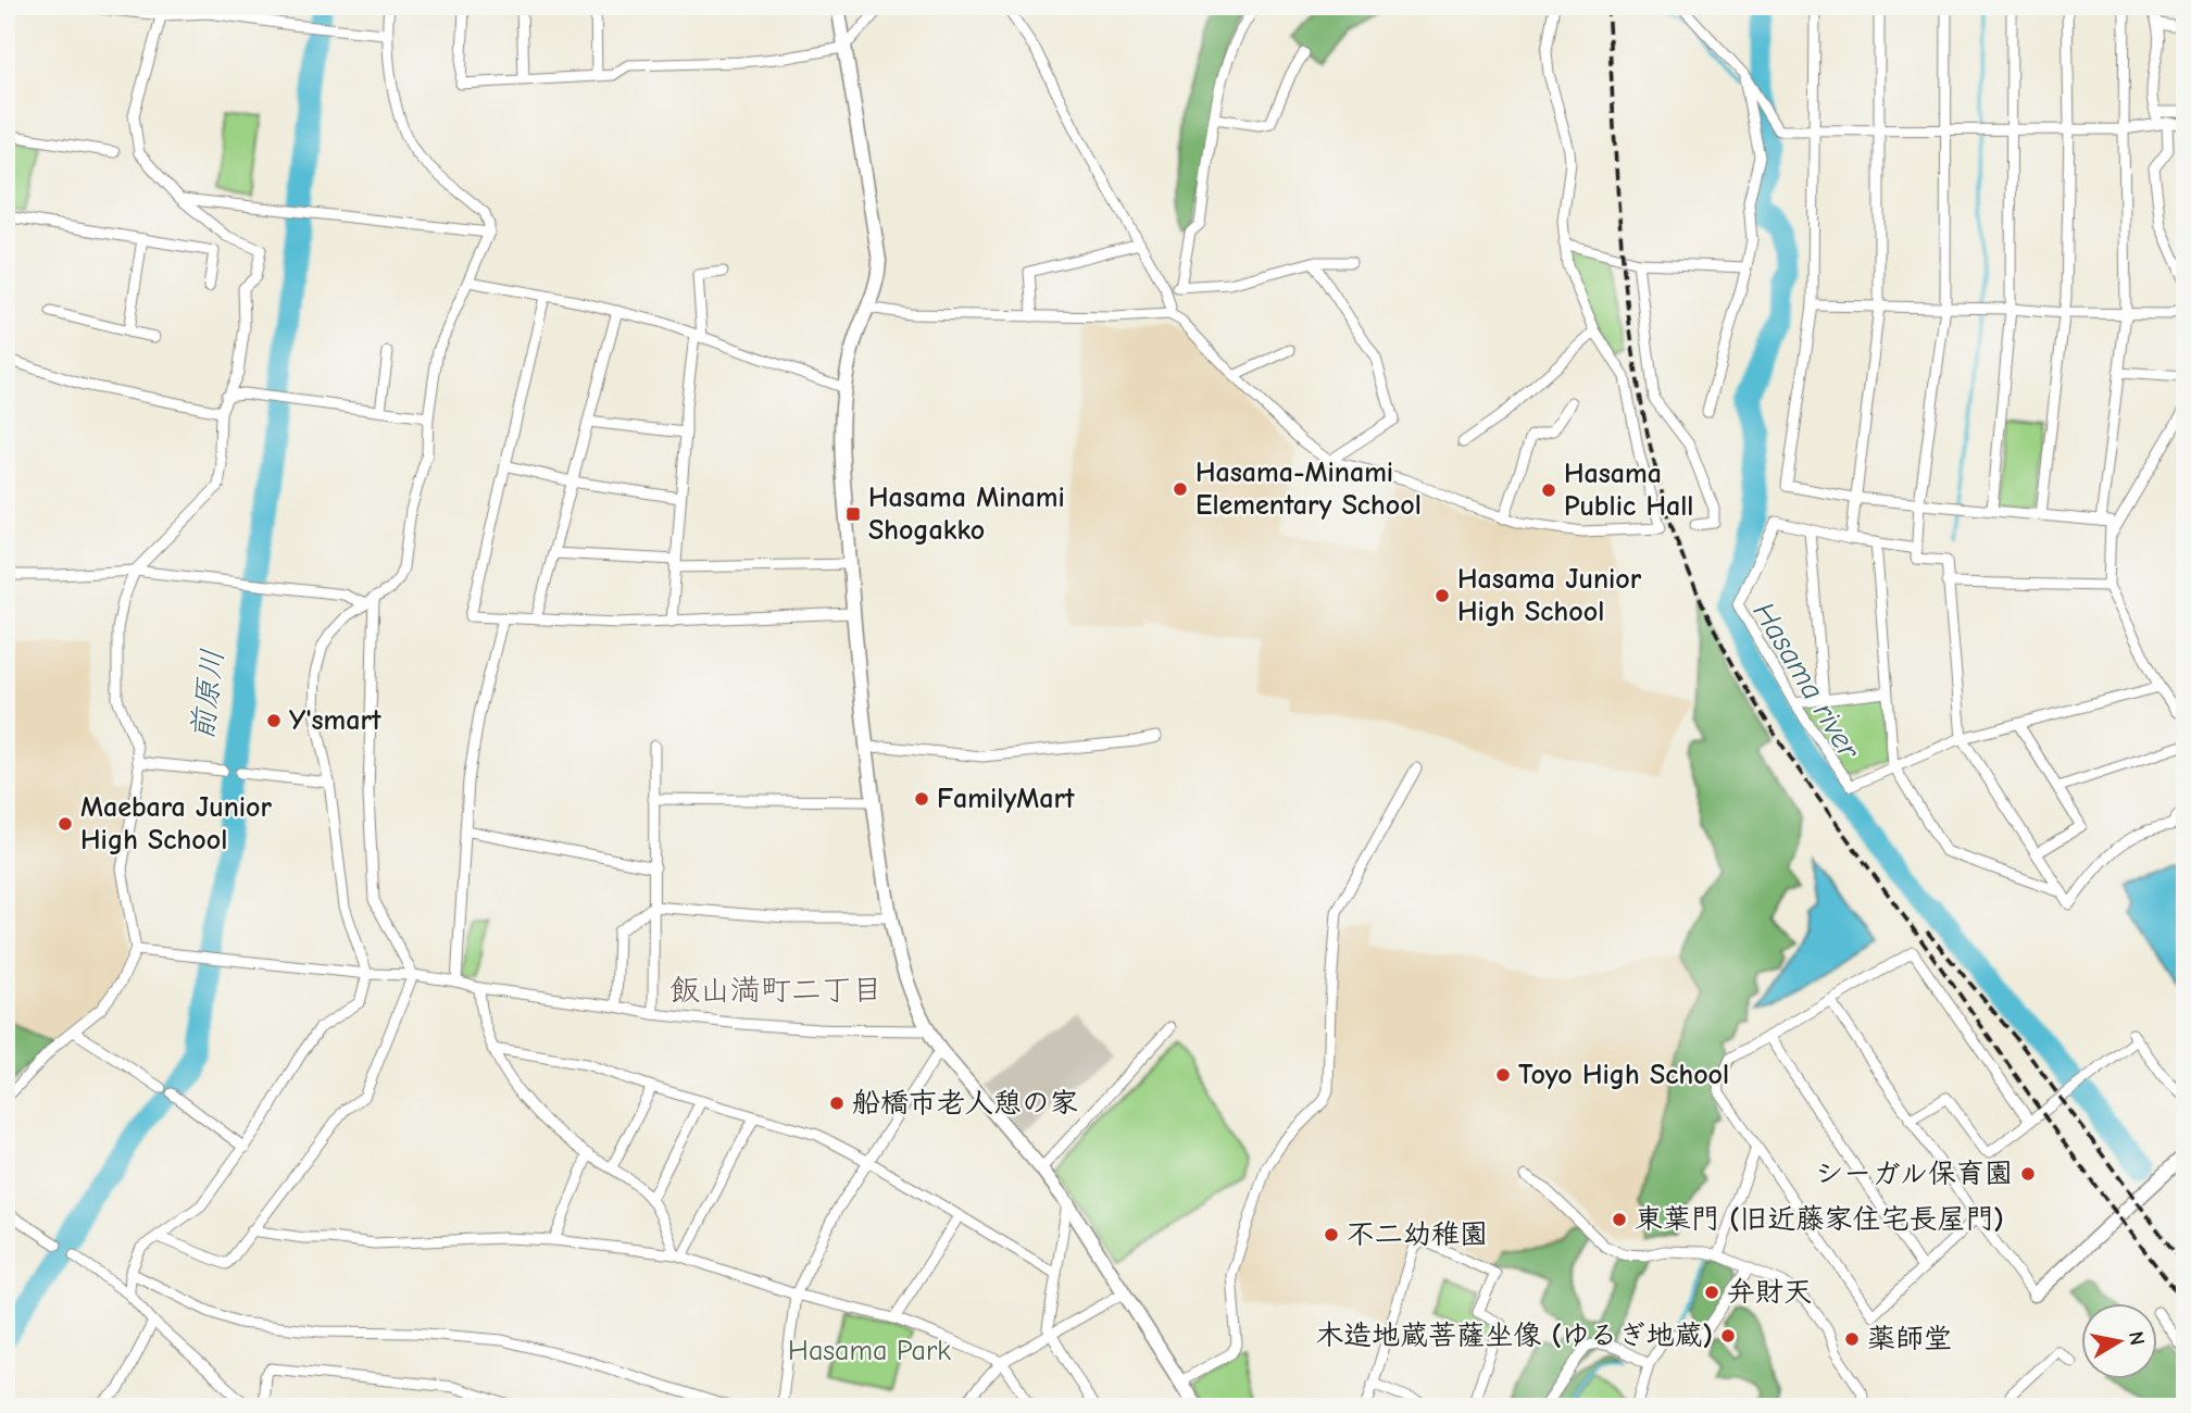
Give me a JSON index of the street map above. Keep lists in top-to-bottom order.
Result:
{
  "districts": ["飯山満町二丁目"],
  "water": ["Hasama river", "前原川"],
  "parks": ["Hasama Park"],
  "places": {
    "other": [
      "Hasama-Minami Elementary School",
      "Hasama Public Hall",
      "Hasama Junior High School",
      "Y'smart",
      "FamilyMart",
      "Maebara Junior High School",
      "Toyo High School",
      "船橋市老人憩の家",
      "シーガル保育園",
      "東葉門 (旧近藤家住宅長屋門)",
      "不二幼稚園",
      "弁財天",
      "木造地蔵菩薩坐像 (ゆるぎ地蔵)",
      "薬師堂"
    ],
    "transit": ["Hasama Minami Shogakko"]
  },
  "north": "right"
}
